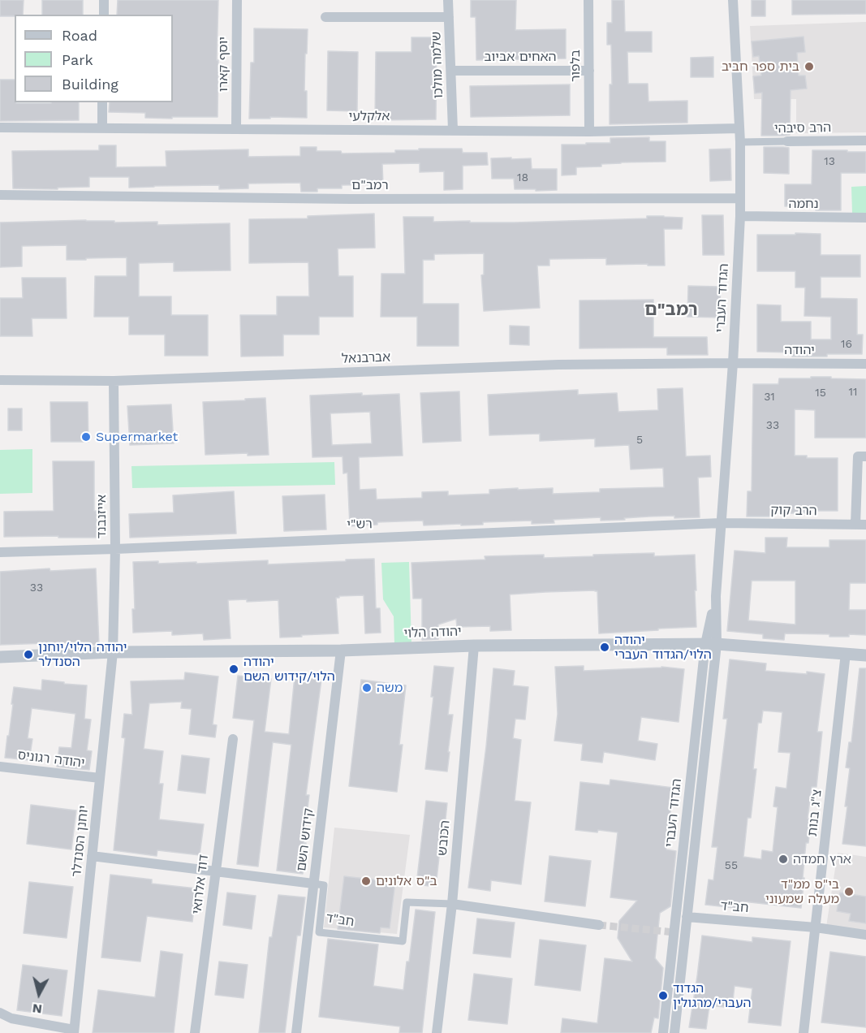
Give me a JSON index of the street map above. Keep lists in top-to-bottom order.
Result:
{
  "streets": {
    "street": [
      "האחים אביוב",
      "יוסף קארו",
      "שלמה מולכו",
      "בלפור",
      "אלקלעי",
      "הרב סיבהי",
      "רמב\"ם",
      "נחמה",
      "הגדוד העברי",
      "יהודה",
      "אברבנאל",
      "הרב קוק",
      "אייזנבנד",
      "רש\"י",
      "יהודה הלוי",
      "יהודה רגוניס",
      "צ\"ג בנות",
      "הכובש",
      "קידוש השם",
      "יוחנן הסנדלר",
      "דוד אלרואי",
      "חב\"ד"
    ]
  },
  "crossings": [
    ["האחים אביוב", "שלמה מולכו"],
    ["האחים אביוב", "בלפור"],
    ["יוסף קארו", "אלקלעי"],
    ["שלמה מולכו", "אלקלעי"],
    ["בלפור", "אלקלעי"],
    ["אלקלעי", "הגדוד העברי"],
    ["הרב סיבהי", "הגדוד העברי"],
    ["רמב\"ם", "הגדוד העברי"],
    ["נחמה", "הגדוד העברי"],
    ["הגדוד העברי", "יהודה"],
    ["הגדוד העברי", "אברבנאל"],
    ["הגדוד העברי", "הרב קוק"],
    ["הגדוד העברי", "רש\"י"],
    ["הגדוד העברי", "יהודה הלוי"],
    ["הגדוד העברי", "חב\"ד"],
    ["יהודה", "אברבנאל"],
    ["אברבנאל", "אייזנבנד"],
    ["הרב קוק", "רש\"י"],
    ["אייזנבנד", "רש\"י"],
    ["אייזנבנד", "יהודה הלוי"],
    ["אייזנבנד", "יוחנן הסנדלר"],
    ["יהודה הלוי", "צ\"ג בנות"],
    ["יהודה הלוי", "הכובש"],
    ["יהודה הלוי", "קידוש השם"],
    ["יהודה הלוי", "יוחנן הסנדלר"],
    ["יהודה רגוניס", "יוחנן הסנדלר"],
    ["צ\"ג בנות", "חב\"ד"],
    ["הכובש", "חב\"ד"],
    ["קידוש השם", "חב\"ד"]
  ],
  "districts": ["רמב\"ם"],
  "places": [
    "בית ספר חביב",
    "Supermarket",
    "יהודה הלוי/הגדוד העברי",
    "יהודה הלוי/יוחנן הסנדלר",
    "יהודה הלוי/קידוש השם",
    "משה",
    "ארץ חמדה",
    "ב\"ס אלונים",
    "בי\"ס ממ\"ד מעלה שמעוני",
    "הגדוד העברי/מרגולין"
  ],
  "house_numbers": [
    "13",
    "18",
    "16",
    "11",
    "15",
    "31",
    "33",
    "5",
    "33",
    "55"
  ],
  "legend": ["Road", "Park", "Building"],
  "north": "bottom"
}
